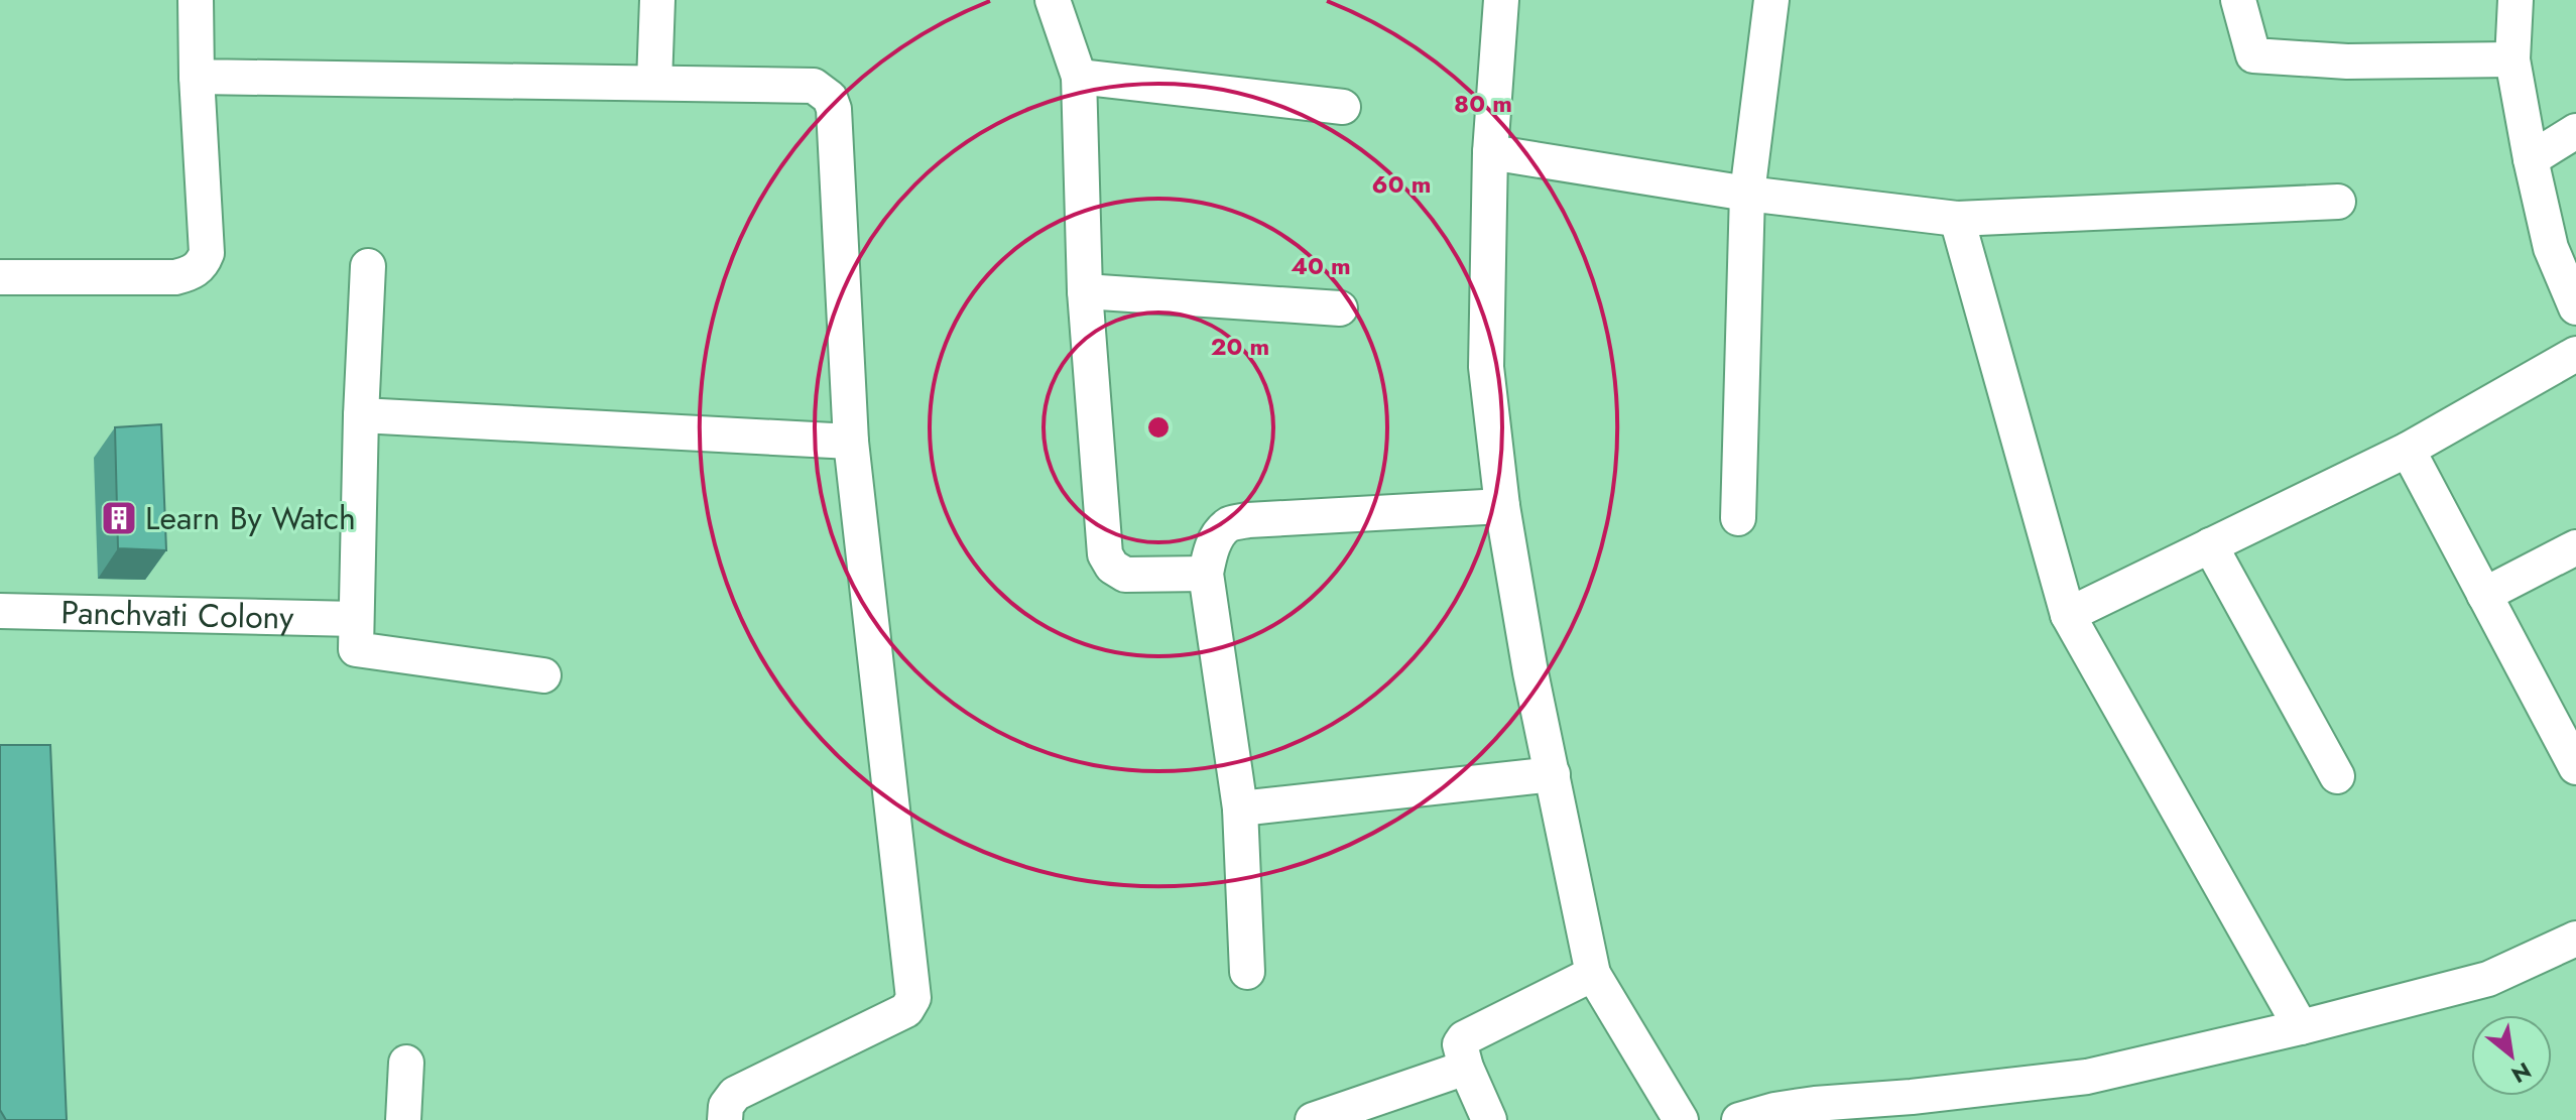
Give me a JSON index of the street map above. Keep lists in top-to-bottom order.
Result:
{
  "streets": {
    "street": ["Panchvati Colony"]
  },
  "places": {
    "building": ["Learn By Watch"]
  },
  "north": "bottom right",
  "rings": [
    "80 m",
    "60 m",
    "40 m",
    "20 m"
  ]
}
